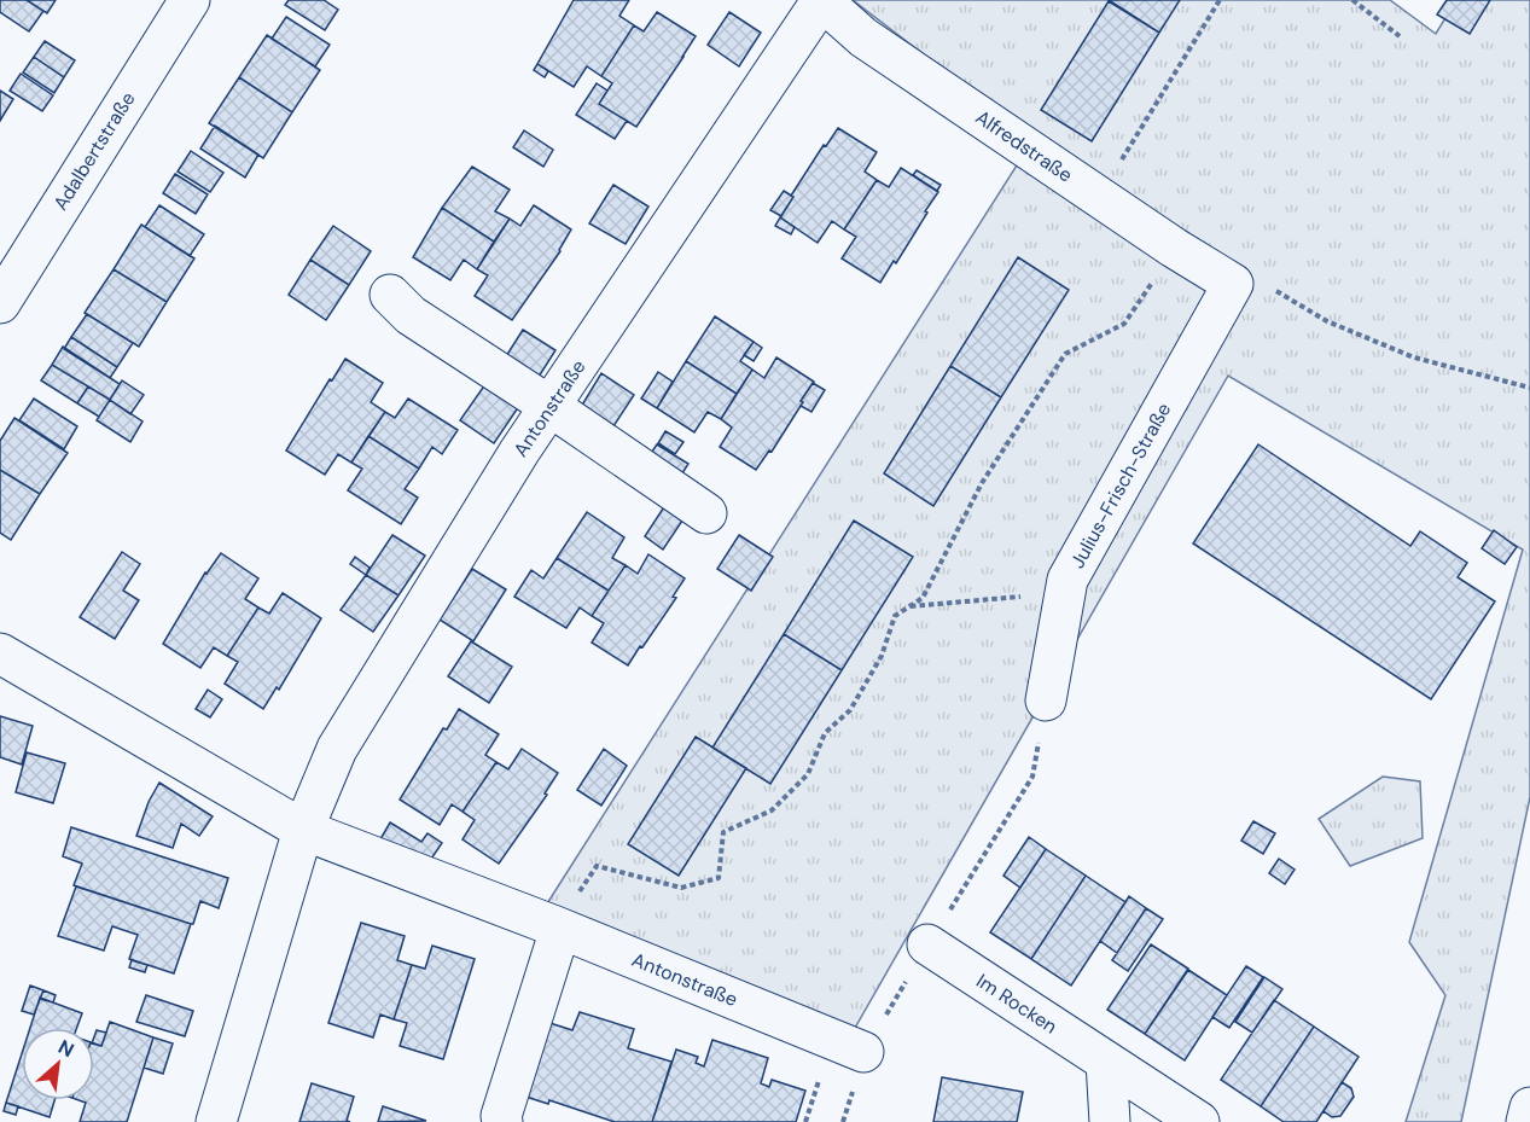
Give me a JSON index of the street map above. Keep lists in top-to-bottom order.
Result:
{
  "streets": {
    "street": [
      "Alfredstraße",
      "Adalbertstraße",
      "Antonstraße",
      "Julius-Frisch-Straße",
      "Im Rocken"
    ]
  },
  "crossings": [
    ["Alfredstraße", "Antonstraße"],
    ["Alfredstraße", "Julius-Frisch-Straße"]
  ],
  "north": "top right"
}
